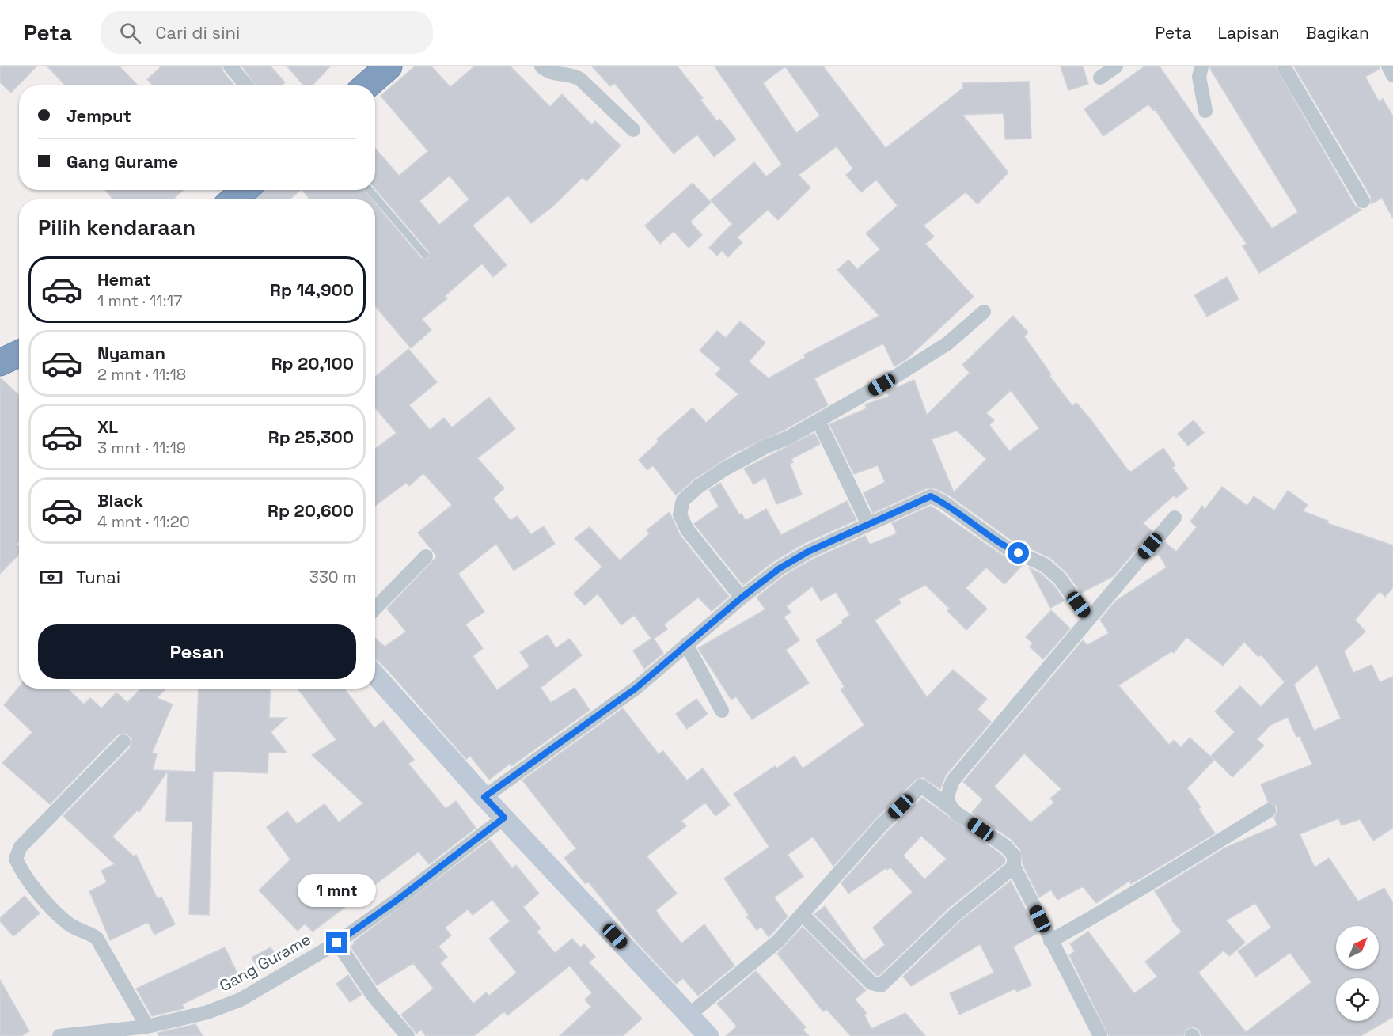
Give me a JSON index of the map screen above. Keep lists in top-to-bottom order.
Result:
{
  "streets": {
    "street": ["Gang Gurame"]
  },
  "north": "top right",
  "page": {
    "header": "Peta",
    "search": "Cari di sini",
    "nav": ["Peta", "Lapisan", "Bagikan"],
    "banner": ["Jemput", "Gang Gurame"],
    "heading": "Pilih kendaraan",
    "list": [
      {
        "name": "Hemat",
        "note": "1 mnt · 11:17",
        "value": "Rp 14,900"
      },
      {
        "name": "Nyaman",
        "note": "2 mnt · 11:18",
        "value": "Rp 20,100"
      },
      {
        "name": "XL",
        "note": "3 mnt · 11:19",
        "value": "Rp 25,300"
      },
      {
        "name": "Black",
        "note": "4 mnt · 11:20",
        "value": "Rp 20,600"
      }
    ],
    "pay": ["Tunai", "330 m"],
    "buttons": "Pesan",
    "bubble": "1 mnt"
  }
}
